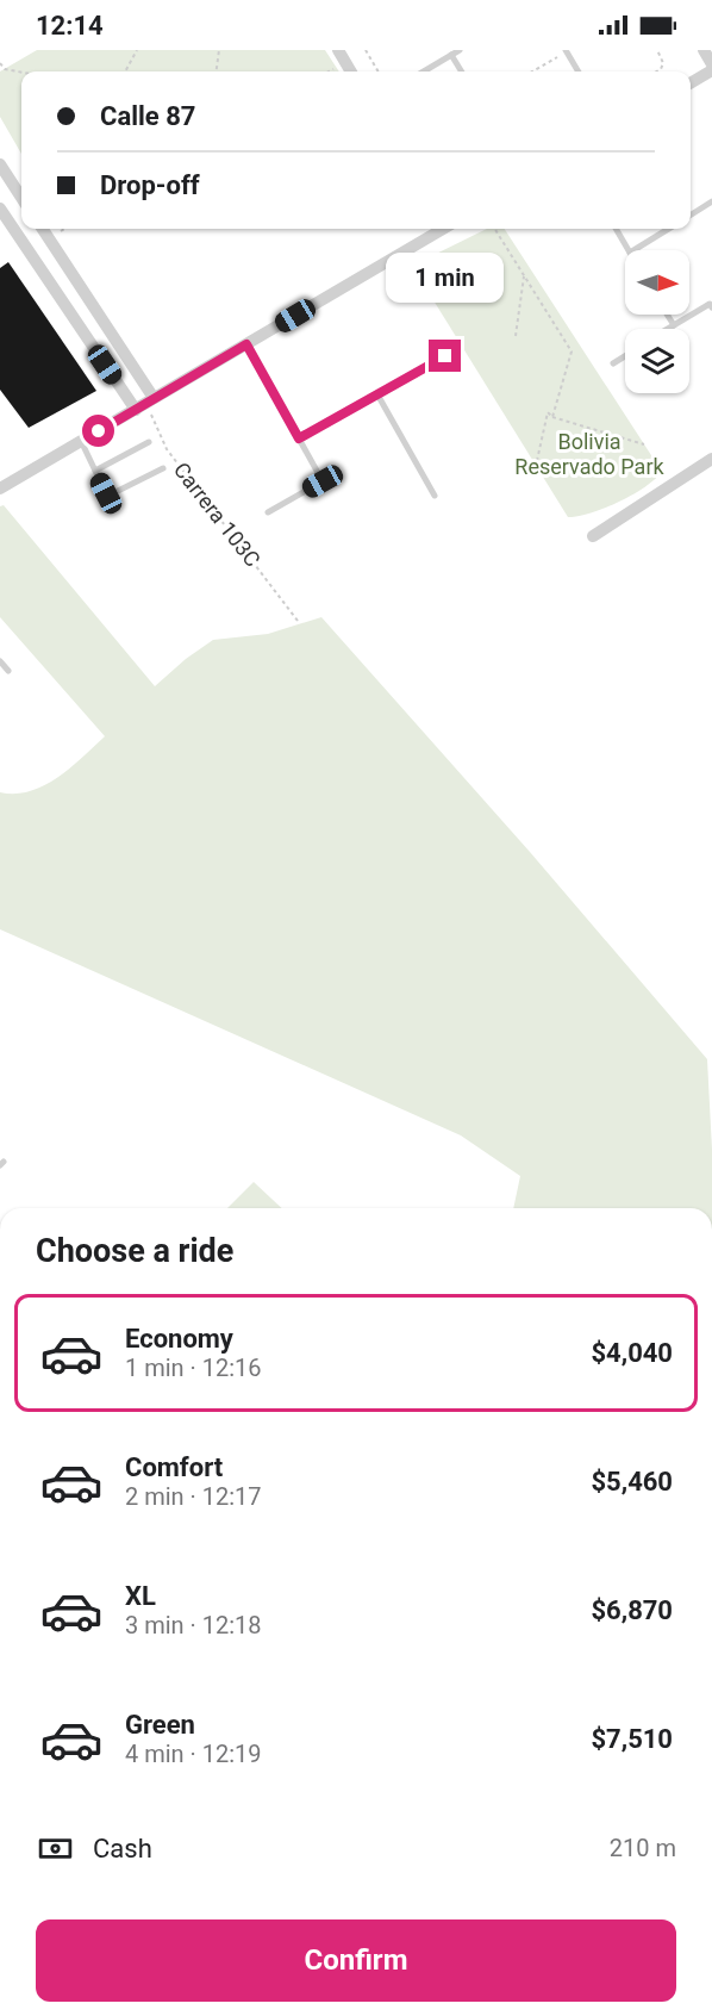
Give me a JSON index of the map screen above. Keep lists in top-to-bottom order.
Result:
{
  "streets": {
    "path": ["Carrera 103C"]
  },
  "parks": ["Bolivia Reservado Park"],
  "north": "right",
  "page": {
    "status": "12:14",
    "banner": ["Calle 87", "Drop-off"],
    "bubble": "1 min",
    "heading": "Choose a ride",
    "list": [
      {
        "name": "Economy",
        "note": "1 min · 12:16",
        "value": "$4,040"
      },
      {
        "name": "Comfort",
        "note": "2 min · 12:17",
        "value": "$5,460"
      },
      {
        "name": "XL",
        "note": "3 min · 12:18",
        "value": "$6,870"
      },
      {
        "name": "Green",
        "note": "4 min · 12:19",
        "value": "$7,510"
      }
    ],
    "pay": ["Cash", "210 m"],
    "buttons": "Confirm"
  }
}
